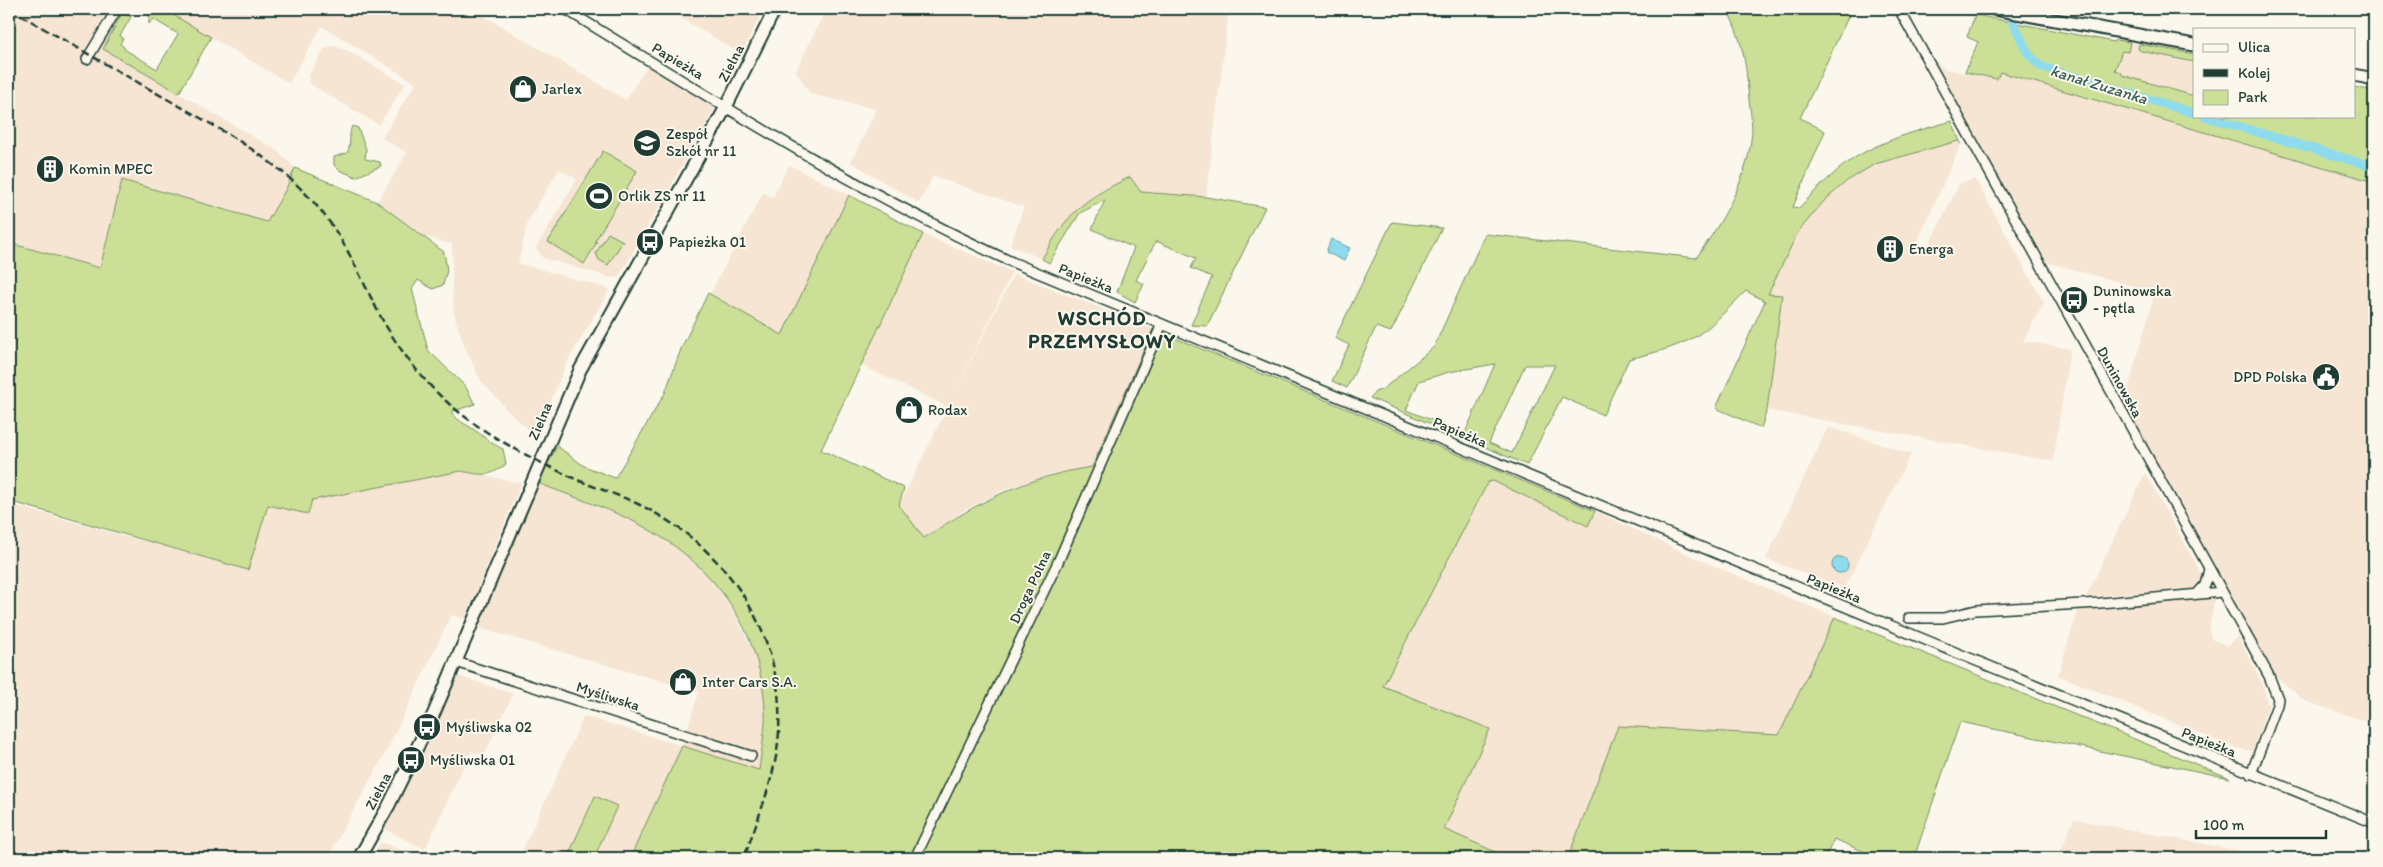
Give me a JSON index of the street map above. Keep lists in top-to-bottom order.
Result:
{
  "streets": {
    "street": [
      "Papieżka",
      "Zielna",
      "Duninowska",
      "Droga Polna",
      "Myśliwska"
    ]
  },
  "crossings": [
    ["Papieżka", "Zielna"],
    ["Papieżka", "Duninowska"],
    ["Papieżka", "Droga Polna"],
    ["Zielna", "Myśliwska"]
  ],
  "districts": ["WSCHÓD PRZEMYSŁOWY"],
  "water": ["kanał Zuzanka"],
  "places": {
    "shop": ["Jarlex", "Rodax", "Inter Cars S.A."],
    "school or university": ["Zespół Szkół nr 11"],
    "building": ["Komin MPEC", "Energa"],
    "sports": ["Orlik ZS nr 11"],
    "bus stop": [
      "Papieżka 01",
      "Duninowska - pętla",
      "Myśliwska 02",
      "Myśliwska 01"
    ],
    "public building": ["DPD Polska"]
  },
  "legend": ["Ulica", "Kolej", "Park"],
  "scale_bar": "100 m"
}
